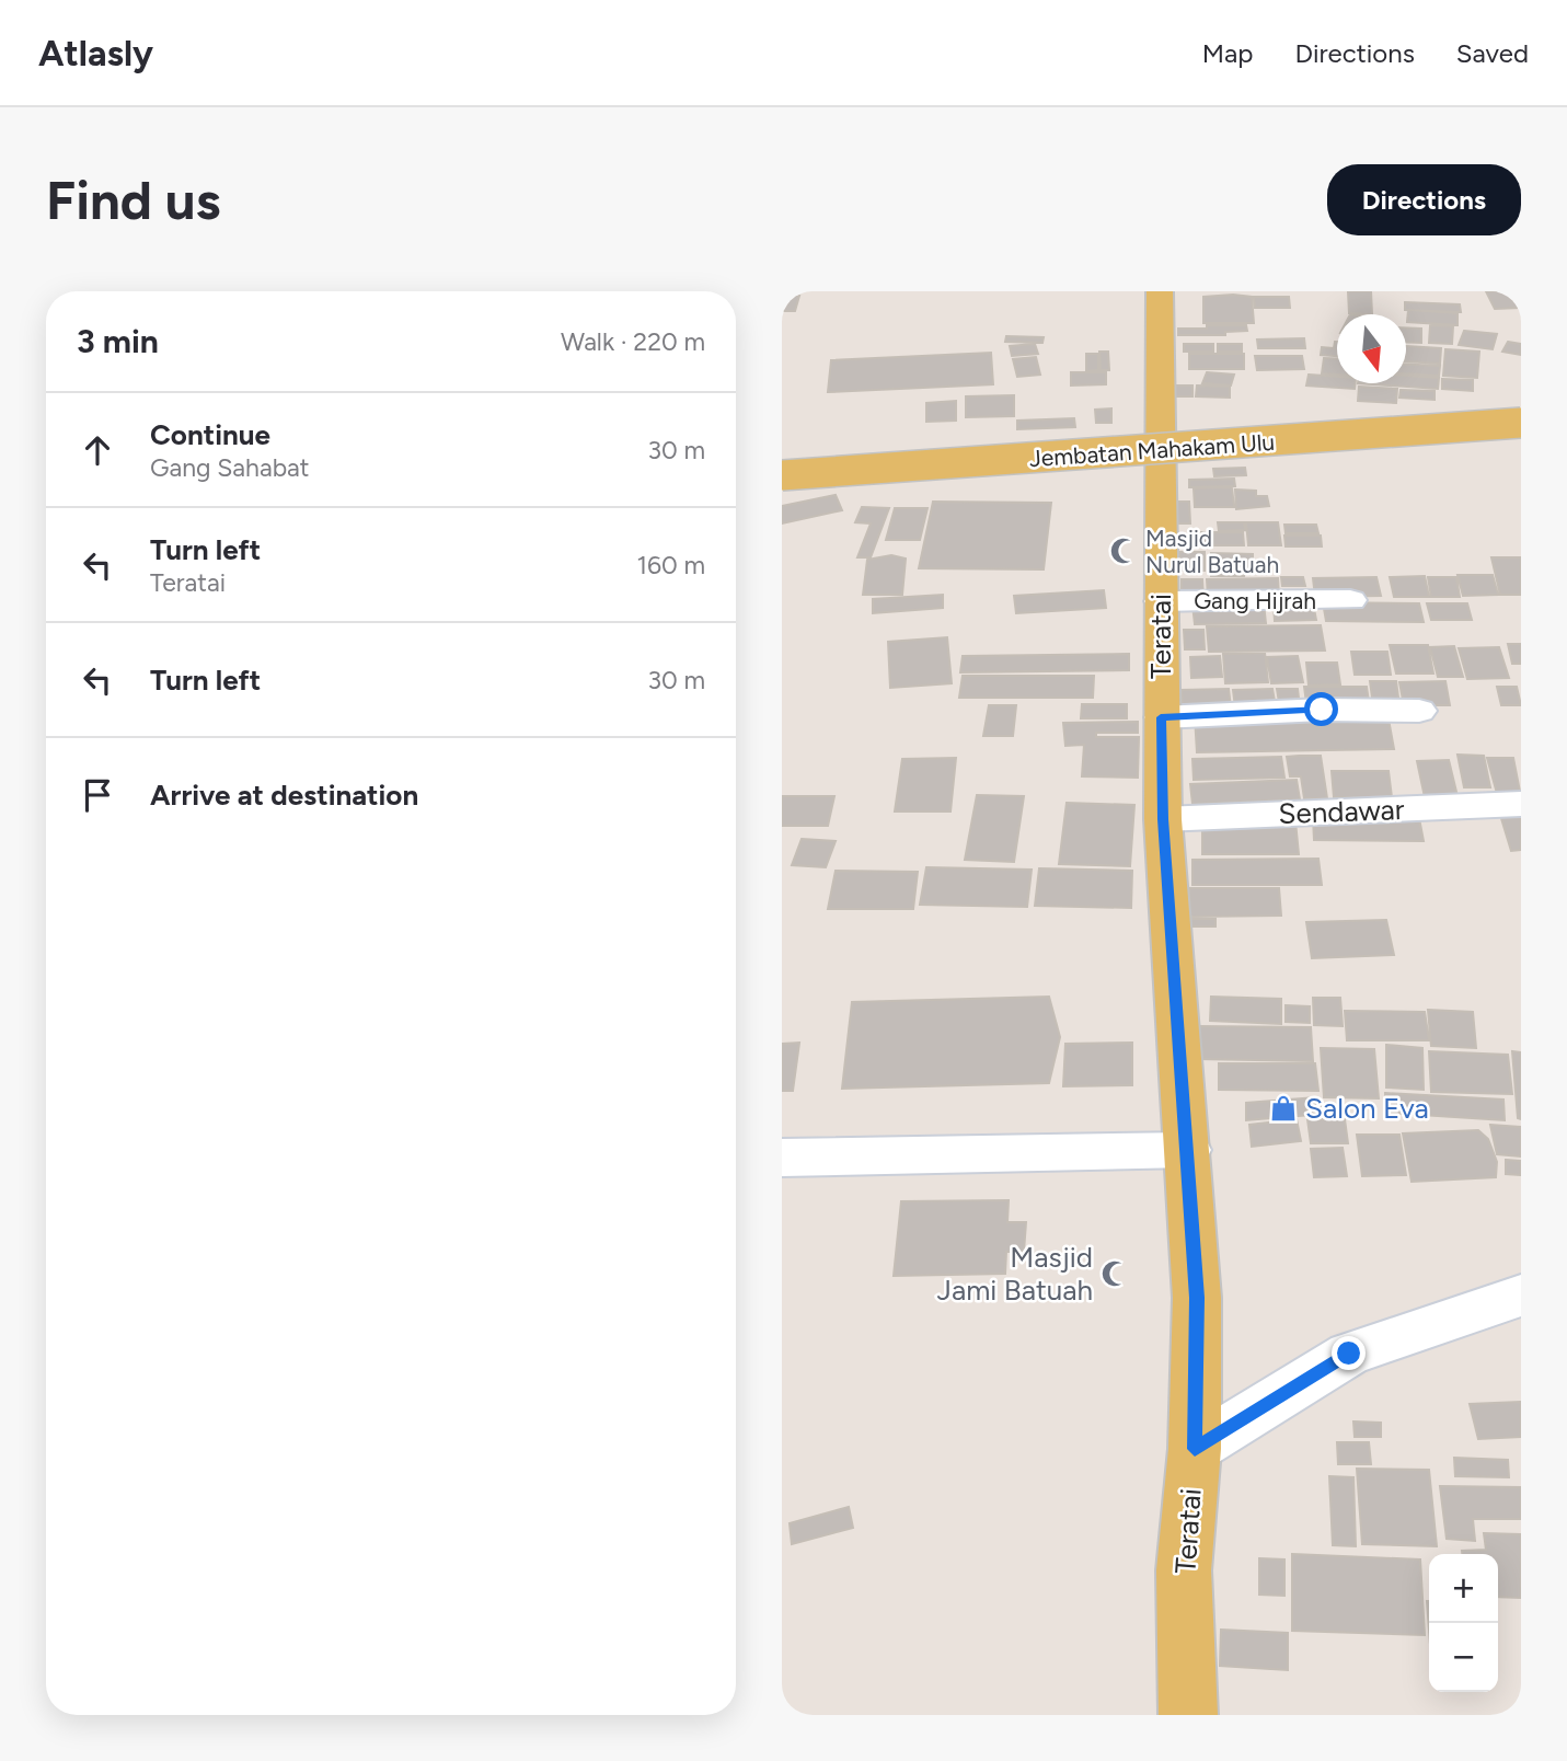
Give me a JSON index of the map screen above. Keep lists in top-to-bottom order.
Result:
{
  "streets": {
    "main road": ["Jembatan Mahakam Ulu", "Teratai"],
    "street": ["Gang Hijrah", "Sendawar"]
  },
  "crossings": [
    ["Gang Hijrah", "Teratai"],
    ["Teratai", "Sendawar"]
  ],
  "places": {
    "mosque": ["Masjid Nurul Batuah", "Masjid Jami Batuah"],
    "shop": ["Salon Eva"]
  },
  "north": "bottom",
  "page": {
    "header": "Atlasly",
    "nav": ["Map", "Directions", "Saved"],
    "buttons": "Directions",
    "title": "Find us",
    "heading": ["3 min", "Walk · 220 m"],
    "list": [
      ["Continue", "Gang Sahabat", "30 m"],
      ["Turn left", "Teratai", "160 m"],
      ["Turn left", "30 m"],
      "Arrive at destination"
    ],
    "map_buttons": ["+", "−"]
  }
}
